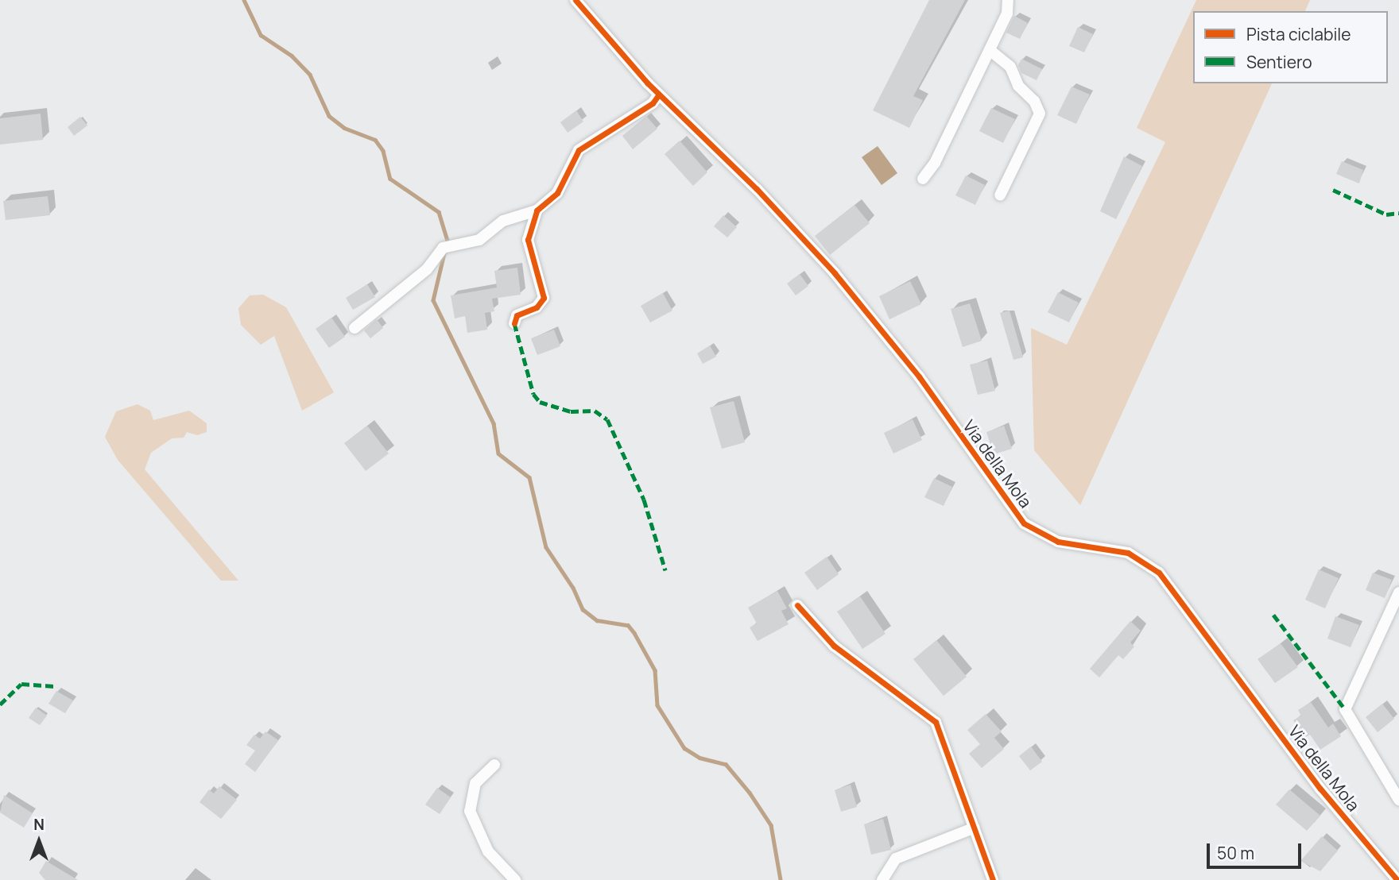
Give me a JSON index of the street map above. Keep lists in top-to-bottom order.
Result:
{
  "streets": {
    "street": ["Via della Mola"]
  },
  "legend": ["Pista ciclabile", "Sentiero"],
  "scale_bar": "50 m",
  "north": "top"
}
